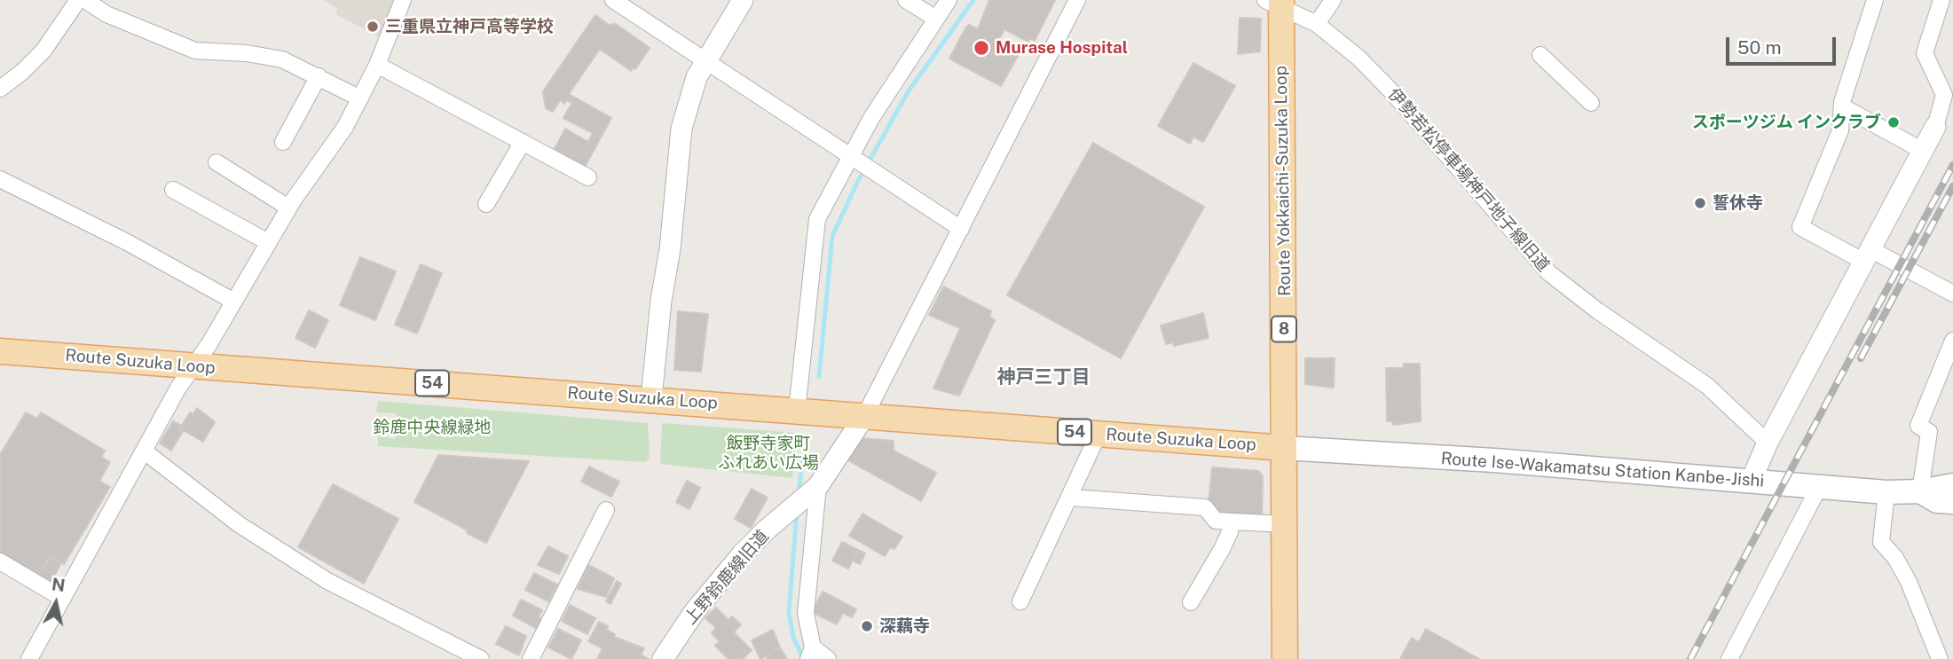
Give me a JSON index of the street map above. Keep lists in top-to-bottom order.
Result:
{
  "streets": {
    "main road": [
      "Route Yokkaichi-Suzuka Loop",
      "8",
      "Route Suzuka Loop",
      "54",
      "Route Ise-Wakamatsu Station Kanbe-Jishi"
    ],
    "street": ["伊勢若松停車場神戸地子線旧道", "上野鈴鹿線旧道"]
  },
  "crossings": [
    ["伊勢若松停車場神戸地子線旧道", "Route Yokkaichi-Suzuka Loop"],
    ["Route Yokkaichi-Suzuka Loop", "Route Suzuka Loop"],
    ["Route Yokkaichi-Suzuka Loop", "Route Ise-Wakamatsu Station Kanbe-Jishi"],
    ["Route Suzuka Loop", "Route Ise-Wakamatsu Station Kanbe-Jishi"],
    ["Route Suzuka Loop", "上野鈴鹿線旧道"]
  ],
  "districts": ["神戸三丁目"],
  "parks": ["鈴鹿中央線緑地", "飯野寺家町 ふれあい広場"],
  "places": [
    "三重県立神戸高等学校",
    "Murase Hospital",
    "スポーツジム インクラブ",
    "誓休寺",
    "深藕寺"
  ],
  "scale_bar": "50 m",
  "north": "top"
}
